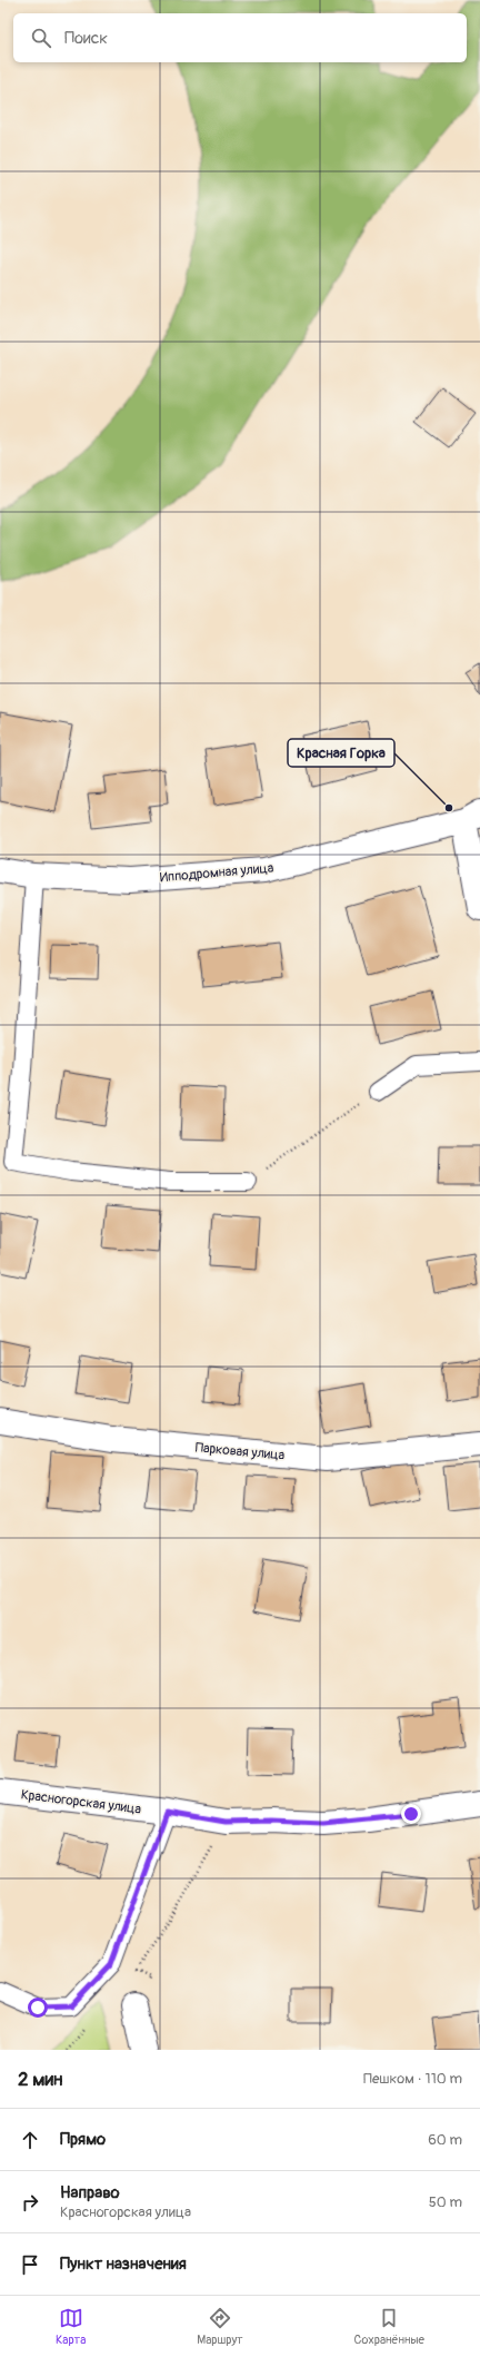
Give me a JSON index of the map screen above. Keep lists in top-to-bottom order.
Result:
{
  "streets": {
    "street": ["Ипподромная улица", "Парковая улица", "Красногорская улица"]
  },
  "places": ["Красная Горка"],
  "page": {
    "search": "Поиск",
    "heading": ["2 мин", "Пешком · 110 m"],
    "list": [
      ["Прямо", "60 m"],
      ["Направо", "Красногорская улица", "50 m"],
      "Пункт назначения"
    ],
    "nav": ["Карта", "Маршрут", "Сохранённые"]
  }
}
